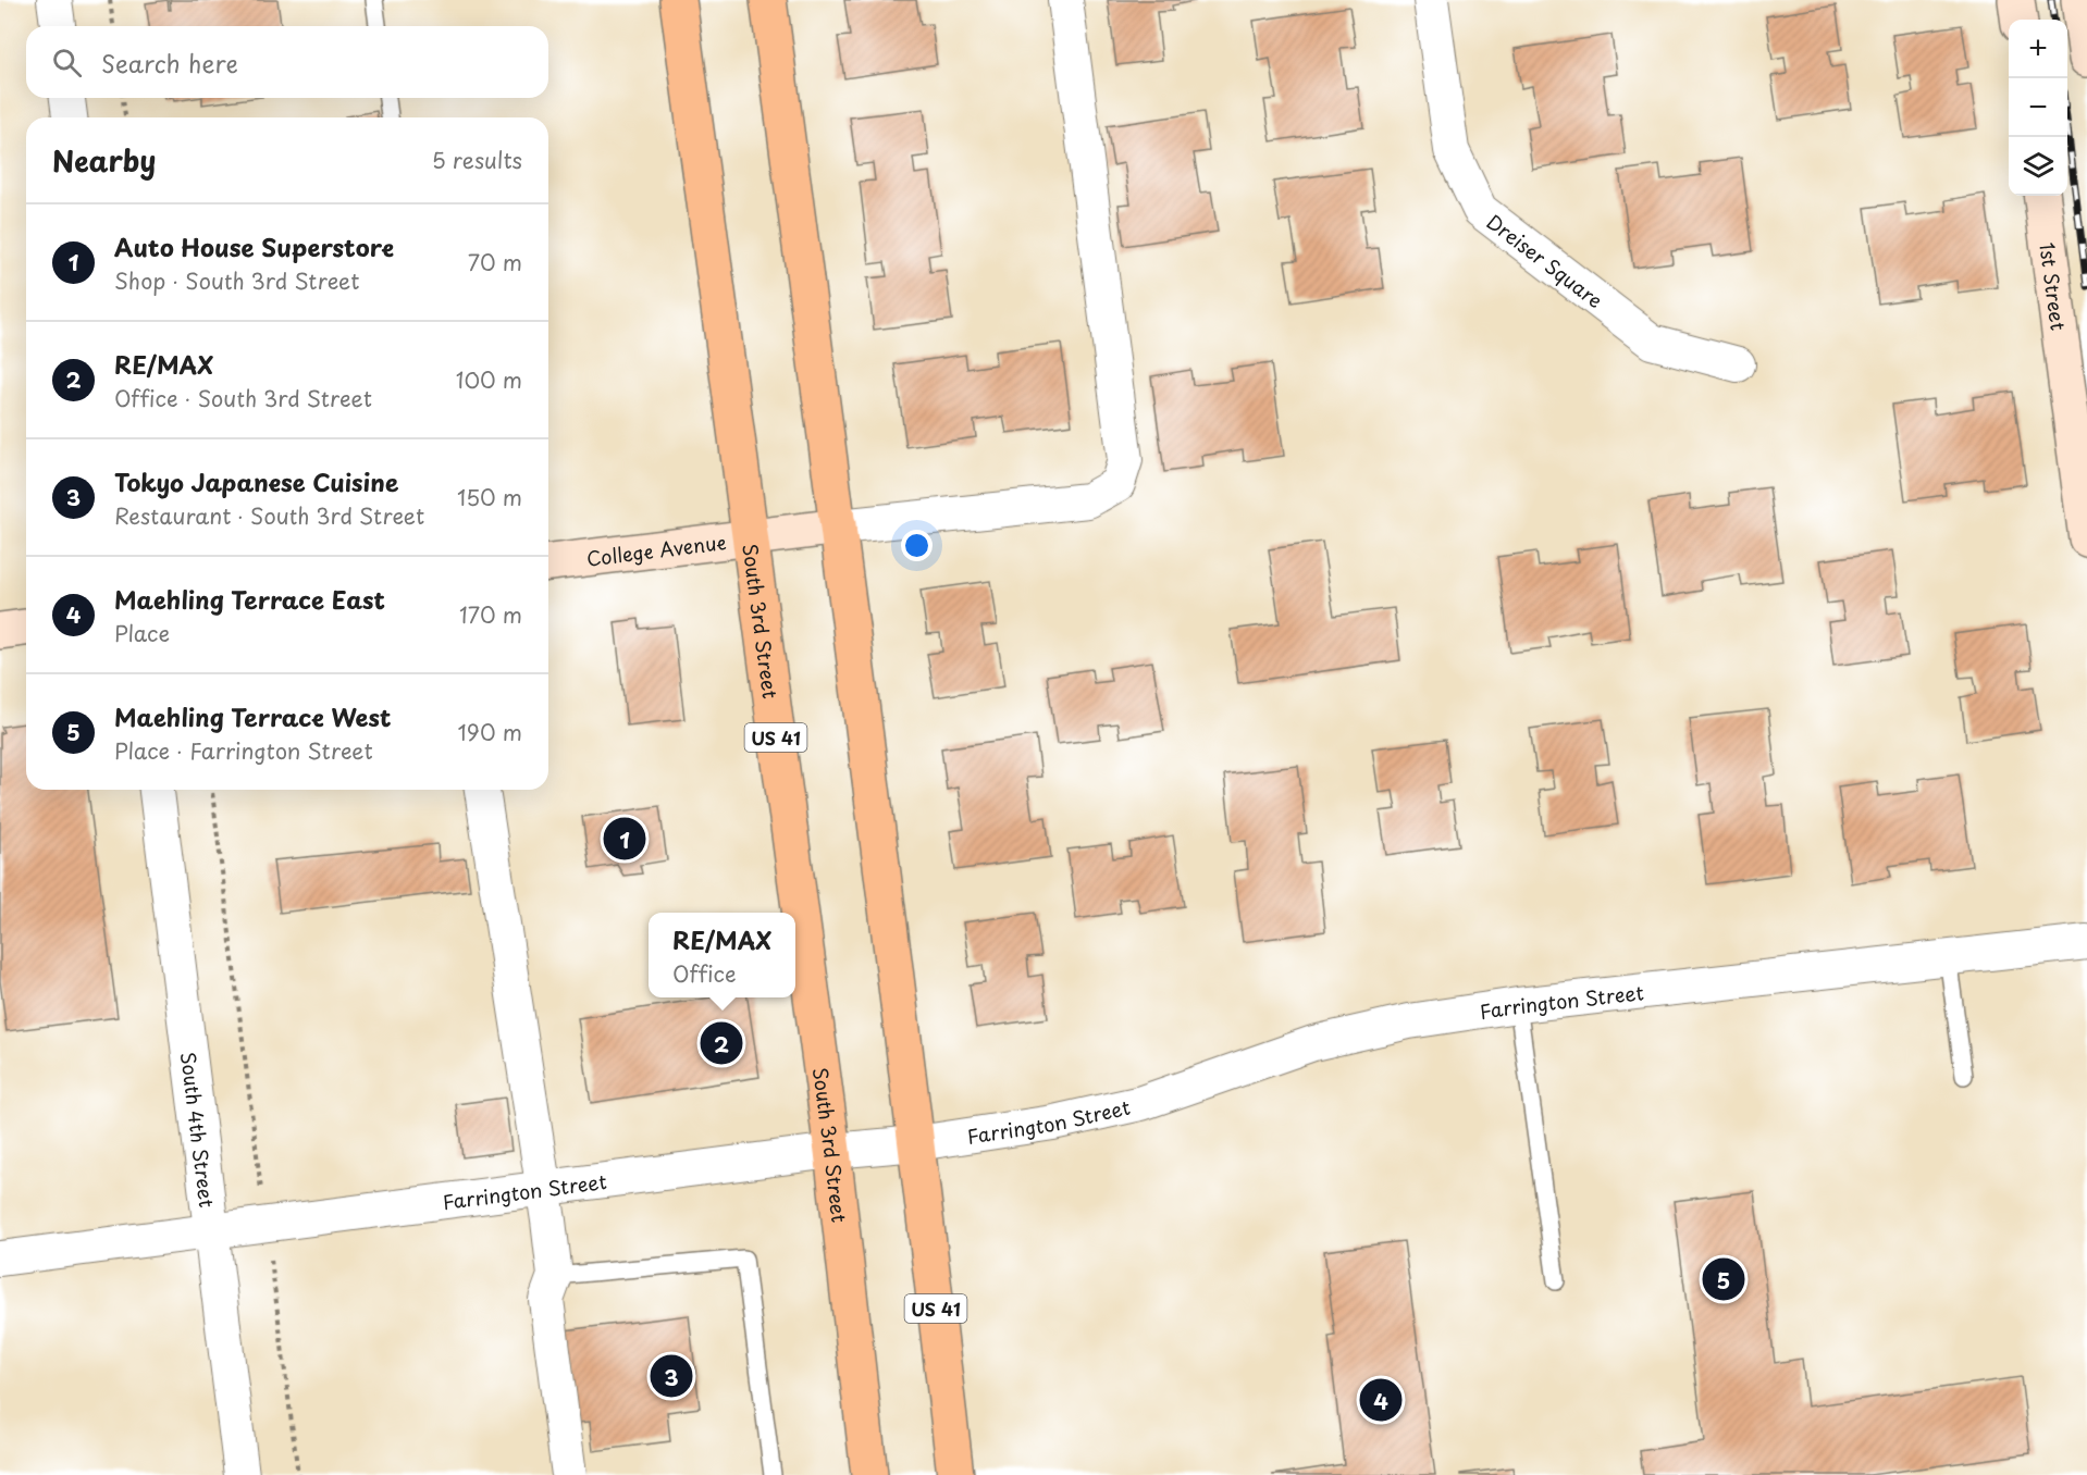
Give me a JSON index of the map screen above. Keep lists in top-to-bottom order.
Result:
{
  "streets": {
    "highway": ["South 3rd Street", "US 41"],
    "main road": ["1st Street", "College Avenue"],
    "street": ["Dreiser Square", "Farrington Street", "South 4th Street"]
  },
  "crossings": [
    ["College Avenue", "South 3rd Street"],
    ["College Avenue", "US 41"],
    ["South 3rd Street", "Farrington Street"],
    ["US 41", "Farrington Street"],
    ["Farrington Street", "South 4th Street"]
  ],
  "page": {
    "map_buttons": ["+", "−"],
    "search": "Search here",
    "heading": ["Nearby", "5 results"],
    "list": [
      {
        "mark": "1",
        "name": "Auto House Superstore",
        "note": "Shop · South 3rd Street",
        "value": "70 m"
      },
      {
        "mark": "2",
        "name": "RE/MAX",
        "note": "Office · South 3rd Street",
        "value": "100 m"
      },
      {
        "mark": "3",
        "name": "Tokyo Japanese Cuisine",
        "note": "Restaurant · South 3rd Street",
        "value": "150 m"
      },
      {
        "mark": "4",
        "name": "Maehling Terrace East",
        "note": "Place",
        "value": "170 m"
      },
      {
        "mark": "5",
        "name": "Maehling Terrace West",
        "note": "Place · Farrington Street",
        "value": "190 m"
      }
    ],
    "pins": [
      "1",
      "2",
      "5",
      "3",
      "4"
    ],
    "popup": ["RE/MAX", "Office"]
  }
}
